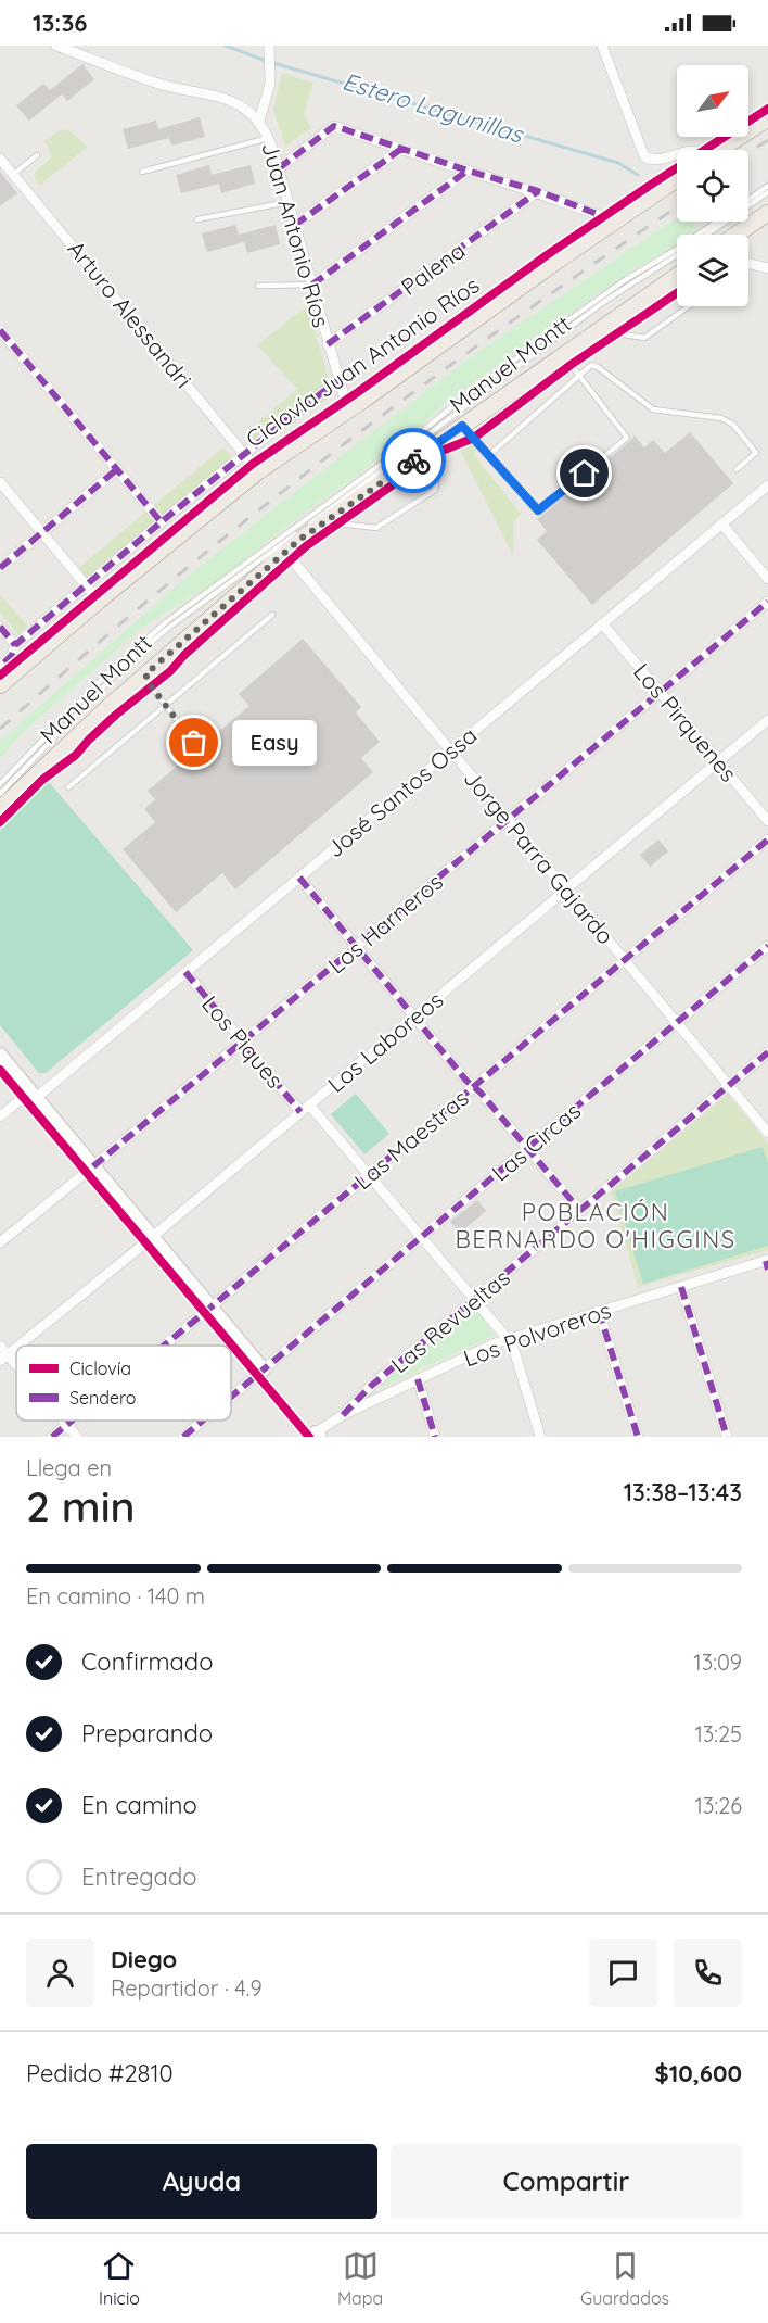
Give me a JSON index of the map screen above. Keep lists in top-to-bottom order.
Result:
{
  "streets": {
    "main road": ["Manuel Montt"],
    "street": [
      "Juan Antonio Ríos",
      "Palena",
      "Arturo Alessandri",
      "Los Pirquenes",
      "José Santos Ossa",
      "Jorge Parra Gajardo",
      "Los Harneros",
      "Los Piques",
      "Los Laboreos",
      "Las Maestras",
      "Las Circas",
      "Las Revueltas",
      "Los Polvoreros"
    ],
    "cycle path": ["Ciclovía Juan Antonio Ríos"]
  },
  "crossings": [
    ["Juan Antonio Ríos", "Palena"],
    ["Manuel Montt", "Jorge Parra Gajardo"],
    ["Los Pirquenes", "José Santos Ossa"],
    ["Los Pirquenes", "Los Harneros"],
    ["Los Pirquenes", "Los Laboreos"],
    ["José Santos Ossa", "Jorge Parra Gajardo"],
    ["José Santos Ossa", "Los Piques"],
    ["Jorge Parra Gajardo", "Los Harneros"],
    ["Jorge Parra Gajardo", "Los Laboreos"],
    ["Jorge Parra Gajardo", "Las Maestras"],
    ["Jorge Parra Gajardo", "Las Circas"],
    ["Jorge Parra Gajardo", "Las Revueltas"],
    ["Los Harneros", "Los Piques"],
    ["Los Piques", "Los Laboreos"],
    ["Las Revueltas", "Los Polvoreros"]
  ],
  "districts": ["POBLACIÓN BERNARDO O'HIGGINS"],
  "water": ["Estero Lagunillas"],
  "places": ["Easy"],
  "legend": ["Ciclovía", "Sendero"],
  "north": "top right",
  "page": {
    "status": "13:36",
    "bubble": "Easy",
    "heading": ["2 min", "Llega en", "13:38–13:43"],
    "panel": [
      "Diego",
      "Repartidor · 4.9",
      "Pedido #2810",
      "$10,600"
    ],
    "bar": "En camino · 140 m",
    "list": [
      ["Confirmado", "13:09"],
      ["Preparando", "13:25"],
      ["En camino", "13:26"],
      "Entregado"
    ],
    "buttons": ["Ayuda", "Compartir"],
    "tabs": ["Inicio", "Mapa", "Guardados"]
  }
}
